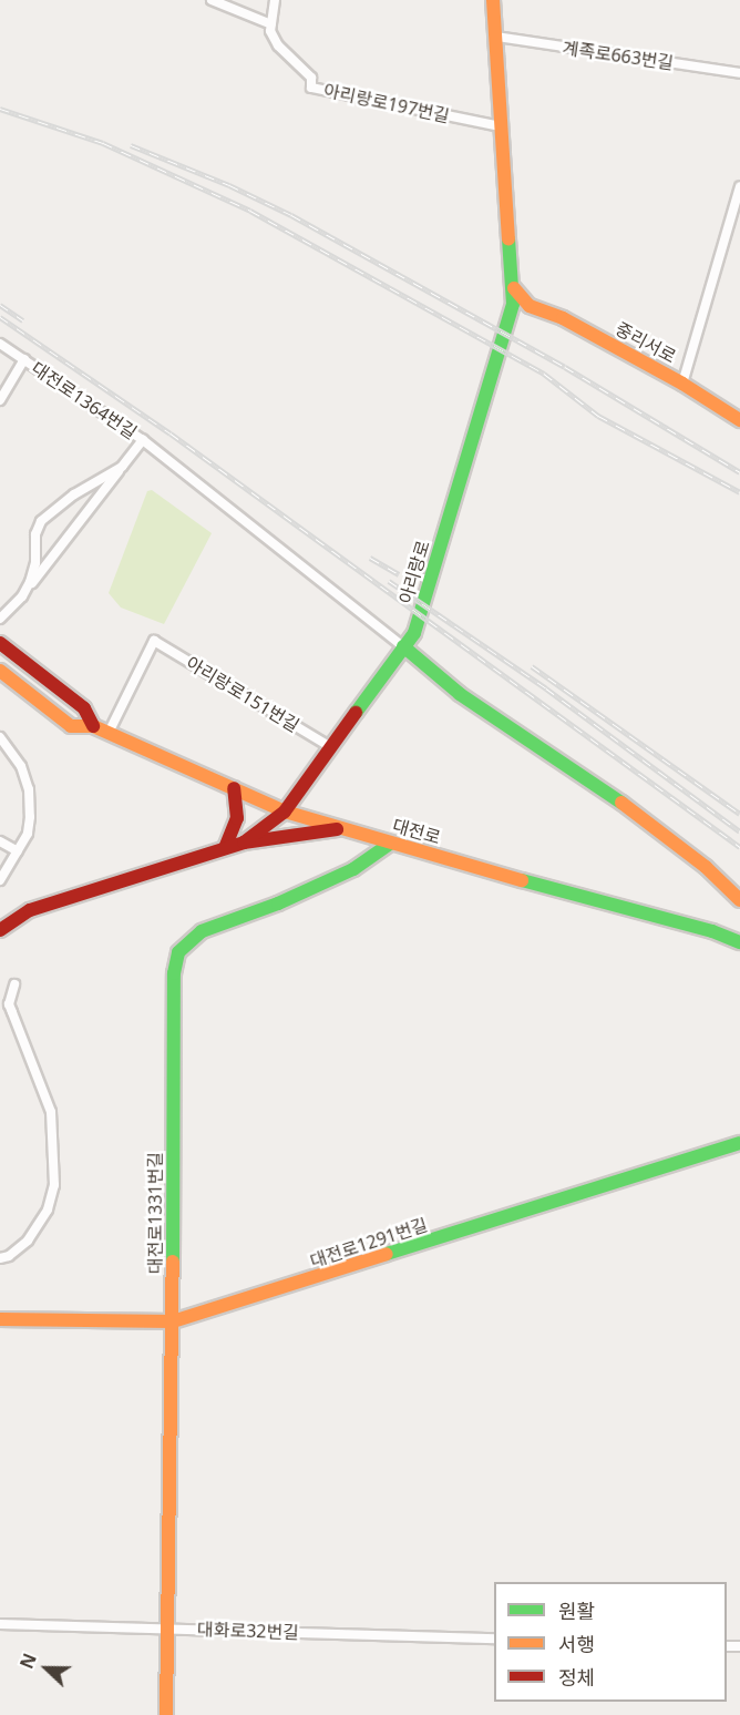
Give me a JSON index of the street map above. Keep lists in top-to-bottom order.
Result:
{
  "streets": {
    "main road": [
      "중리서로",
      "아리랑로",
      "대전로",
      "대전로1331번길",
      "대전로1291번길"
    ],
    "street": [
      "계족로663번길",
      "아리랑로197번길",
      "대전로1364번길",
      "아리랑로151번길",
      "대화로32번길"
    ]
  },
  "crossings": [
    ["계족로663번길", "아리랑로"],
    ["아리랑로197번길", "아리랑로"],
    ["중리서로", "아리랑로"],
    ["아리랑로", "아리랑로151번길"],
    ["아리랑로", "대전로"],
    ["아리랑로151번길", "대전로"],
    ["대전로", "대전로1331번길"],
    ["대전로1331번길", "대전로1291번길"],
    ["대전로1331번길", "대화로32번길"]
  ],
  "legend": ["원활", "서행", "정체"],
  "north": "left"
}
